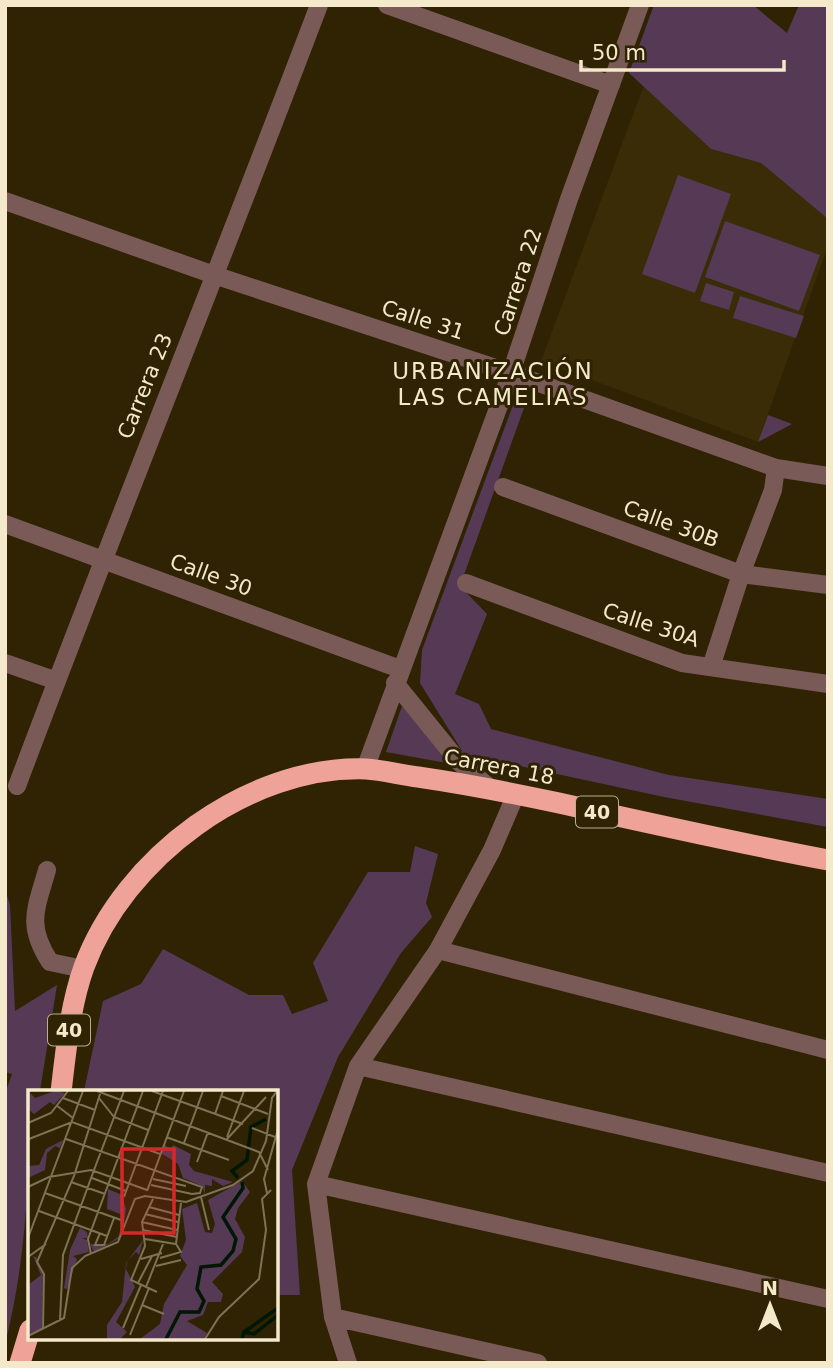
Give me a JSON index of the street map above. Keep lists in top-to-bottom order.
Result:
{
  "streets": {
    "highway": ["Carrera 18", "40"],
    "street": [
      "Carrera 22",
      "Calle 31",
      "Carrera 23",
      "Calle 30B",
      "Calle 30",
      "Calle 30A"
    ]
  },
  "crossings": [
    ["Carrera 22", "Calle 31"],
    ["Carrera 22", "Calle 30"],
    ["Carrera 22", "Carrera 18"],
    ["Carrera 22", "40"],
    ["Calle 31", "Carrera 23"],
    ["Carrera 23", "Calle 30"],
    ["Carrera 18", "40"]
  ],
  "districts": ["URBANIZACIÓN LAS CAMELIAS"],
  "scale_bar": "50 m",
  "north": "top"
}
